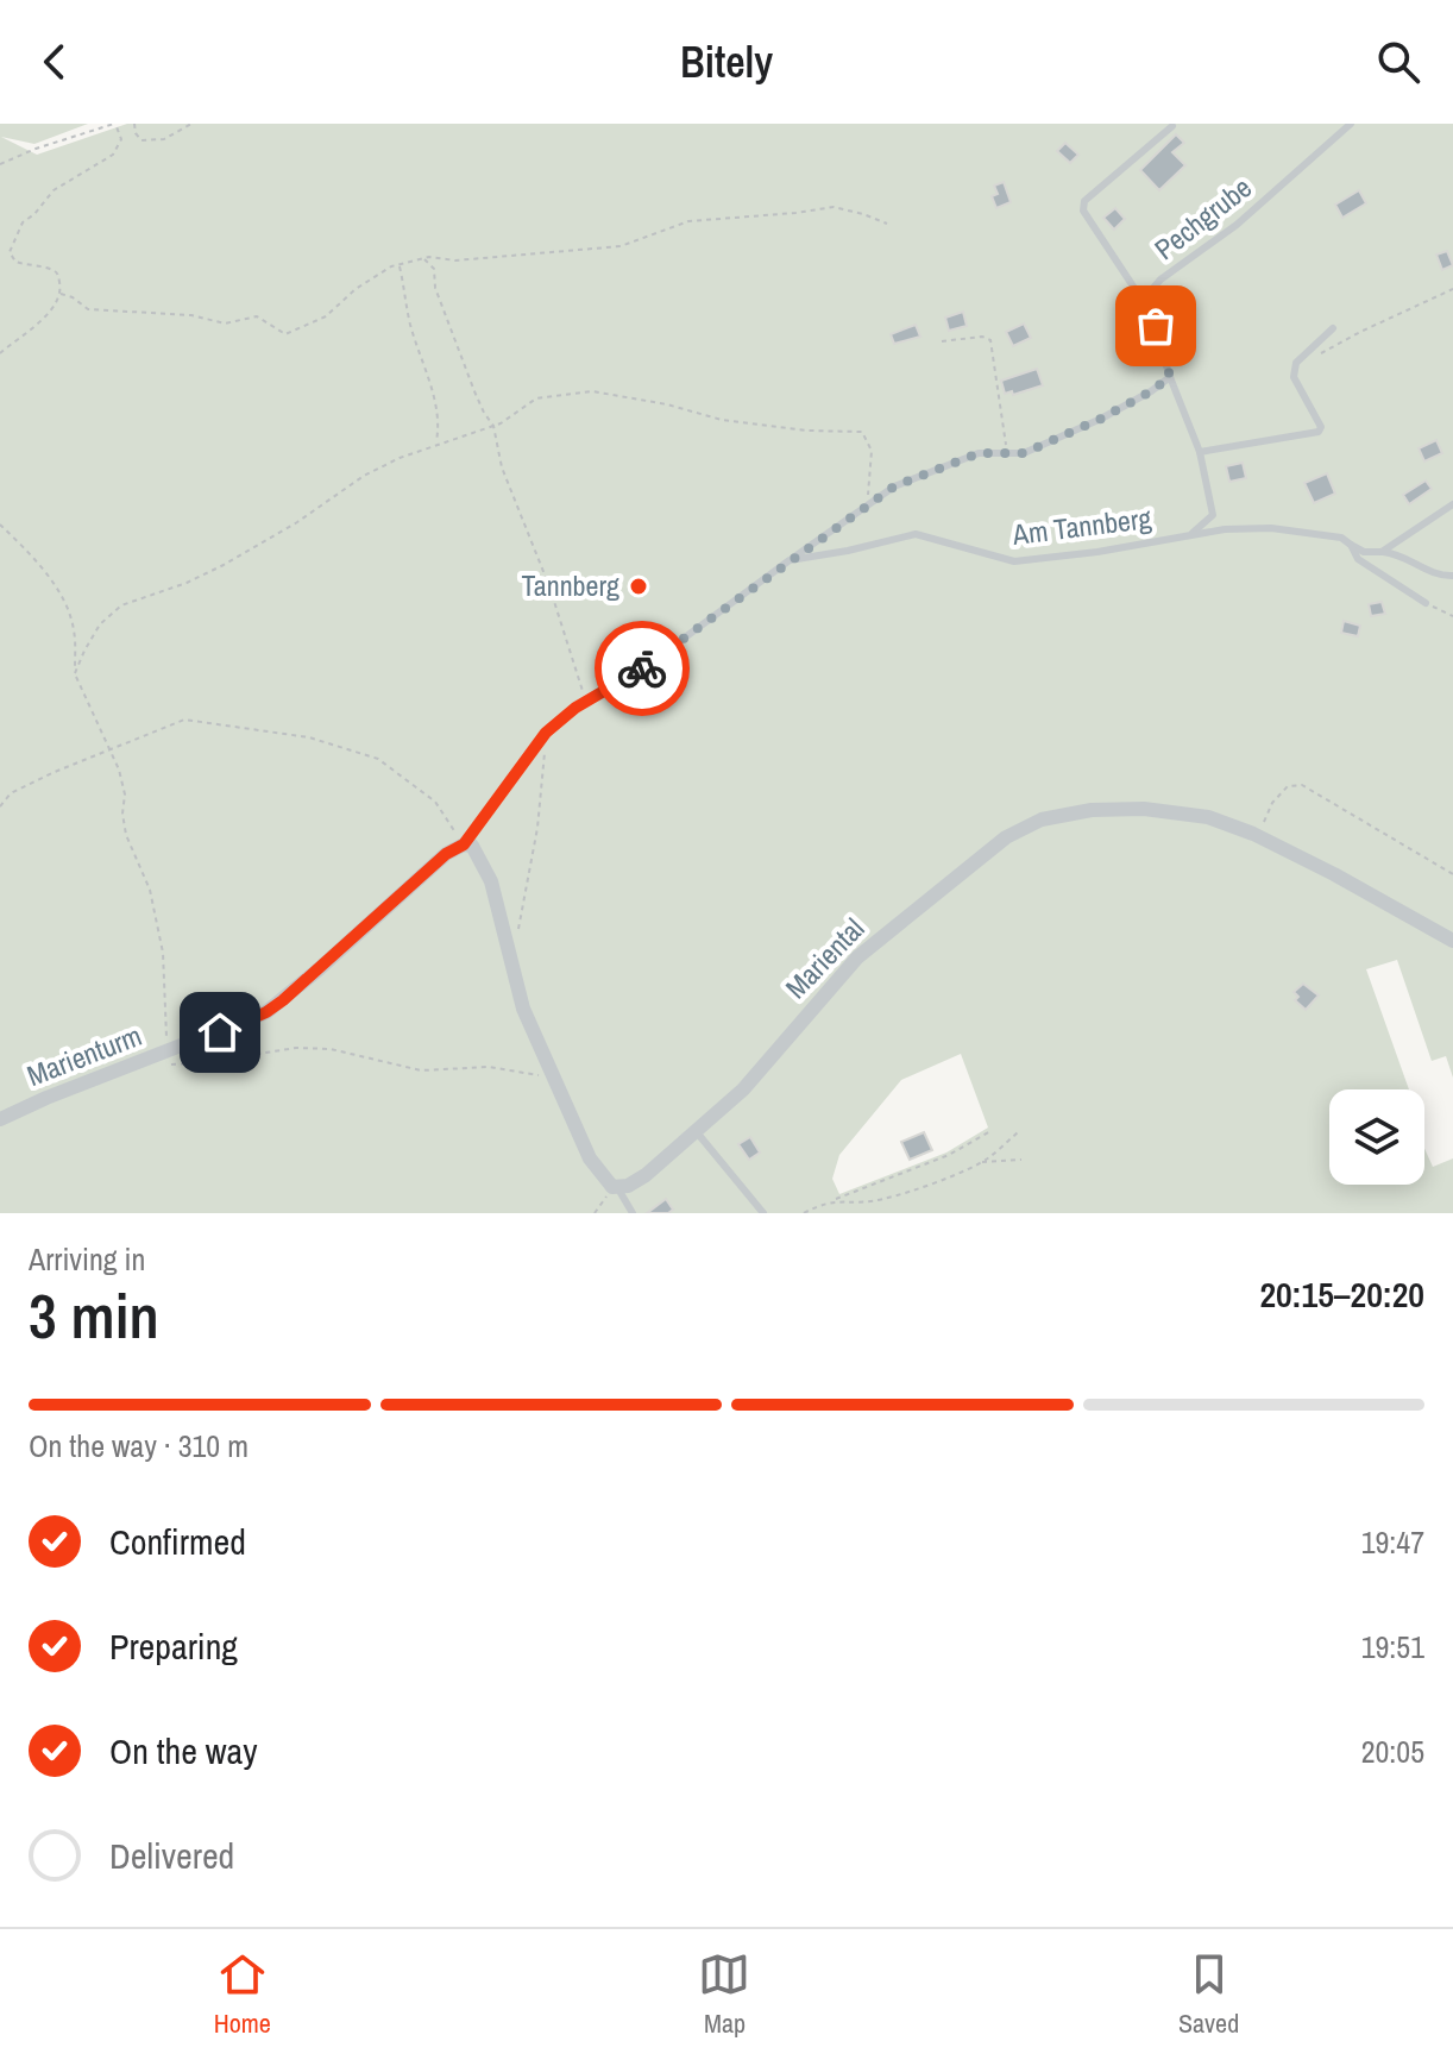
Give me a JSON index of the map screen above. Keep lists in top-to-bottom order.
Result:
{
  "streets": {
    "street": ["Mariental", "Marienturm"],
    "lane": ["Pechgrube", "Am Tannberg"]
  },
  "crossings": [
    ["Am Tannberg", "Marienturm"]
  ],
  "places": ["Tannberg"],
  "page": {
    "header": "Bitely",
    "heading": ["3 min", "Arriving in", "20:15–20:20"],
    "bar": "On the way · 310 m",
    "list": [
      ["Confirmed", "19:47"],
      ["Preparing", "19:51"],
      ["On the way", "20:05"],
      "Delivered"
    ],
    "tabs": ["Home", "Map", "Saved"]
  }
}
